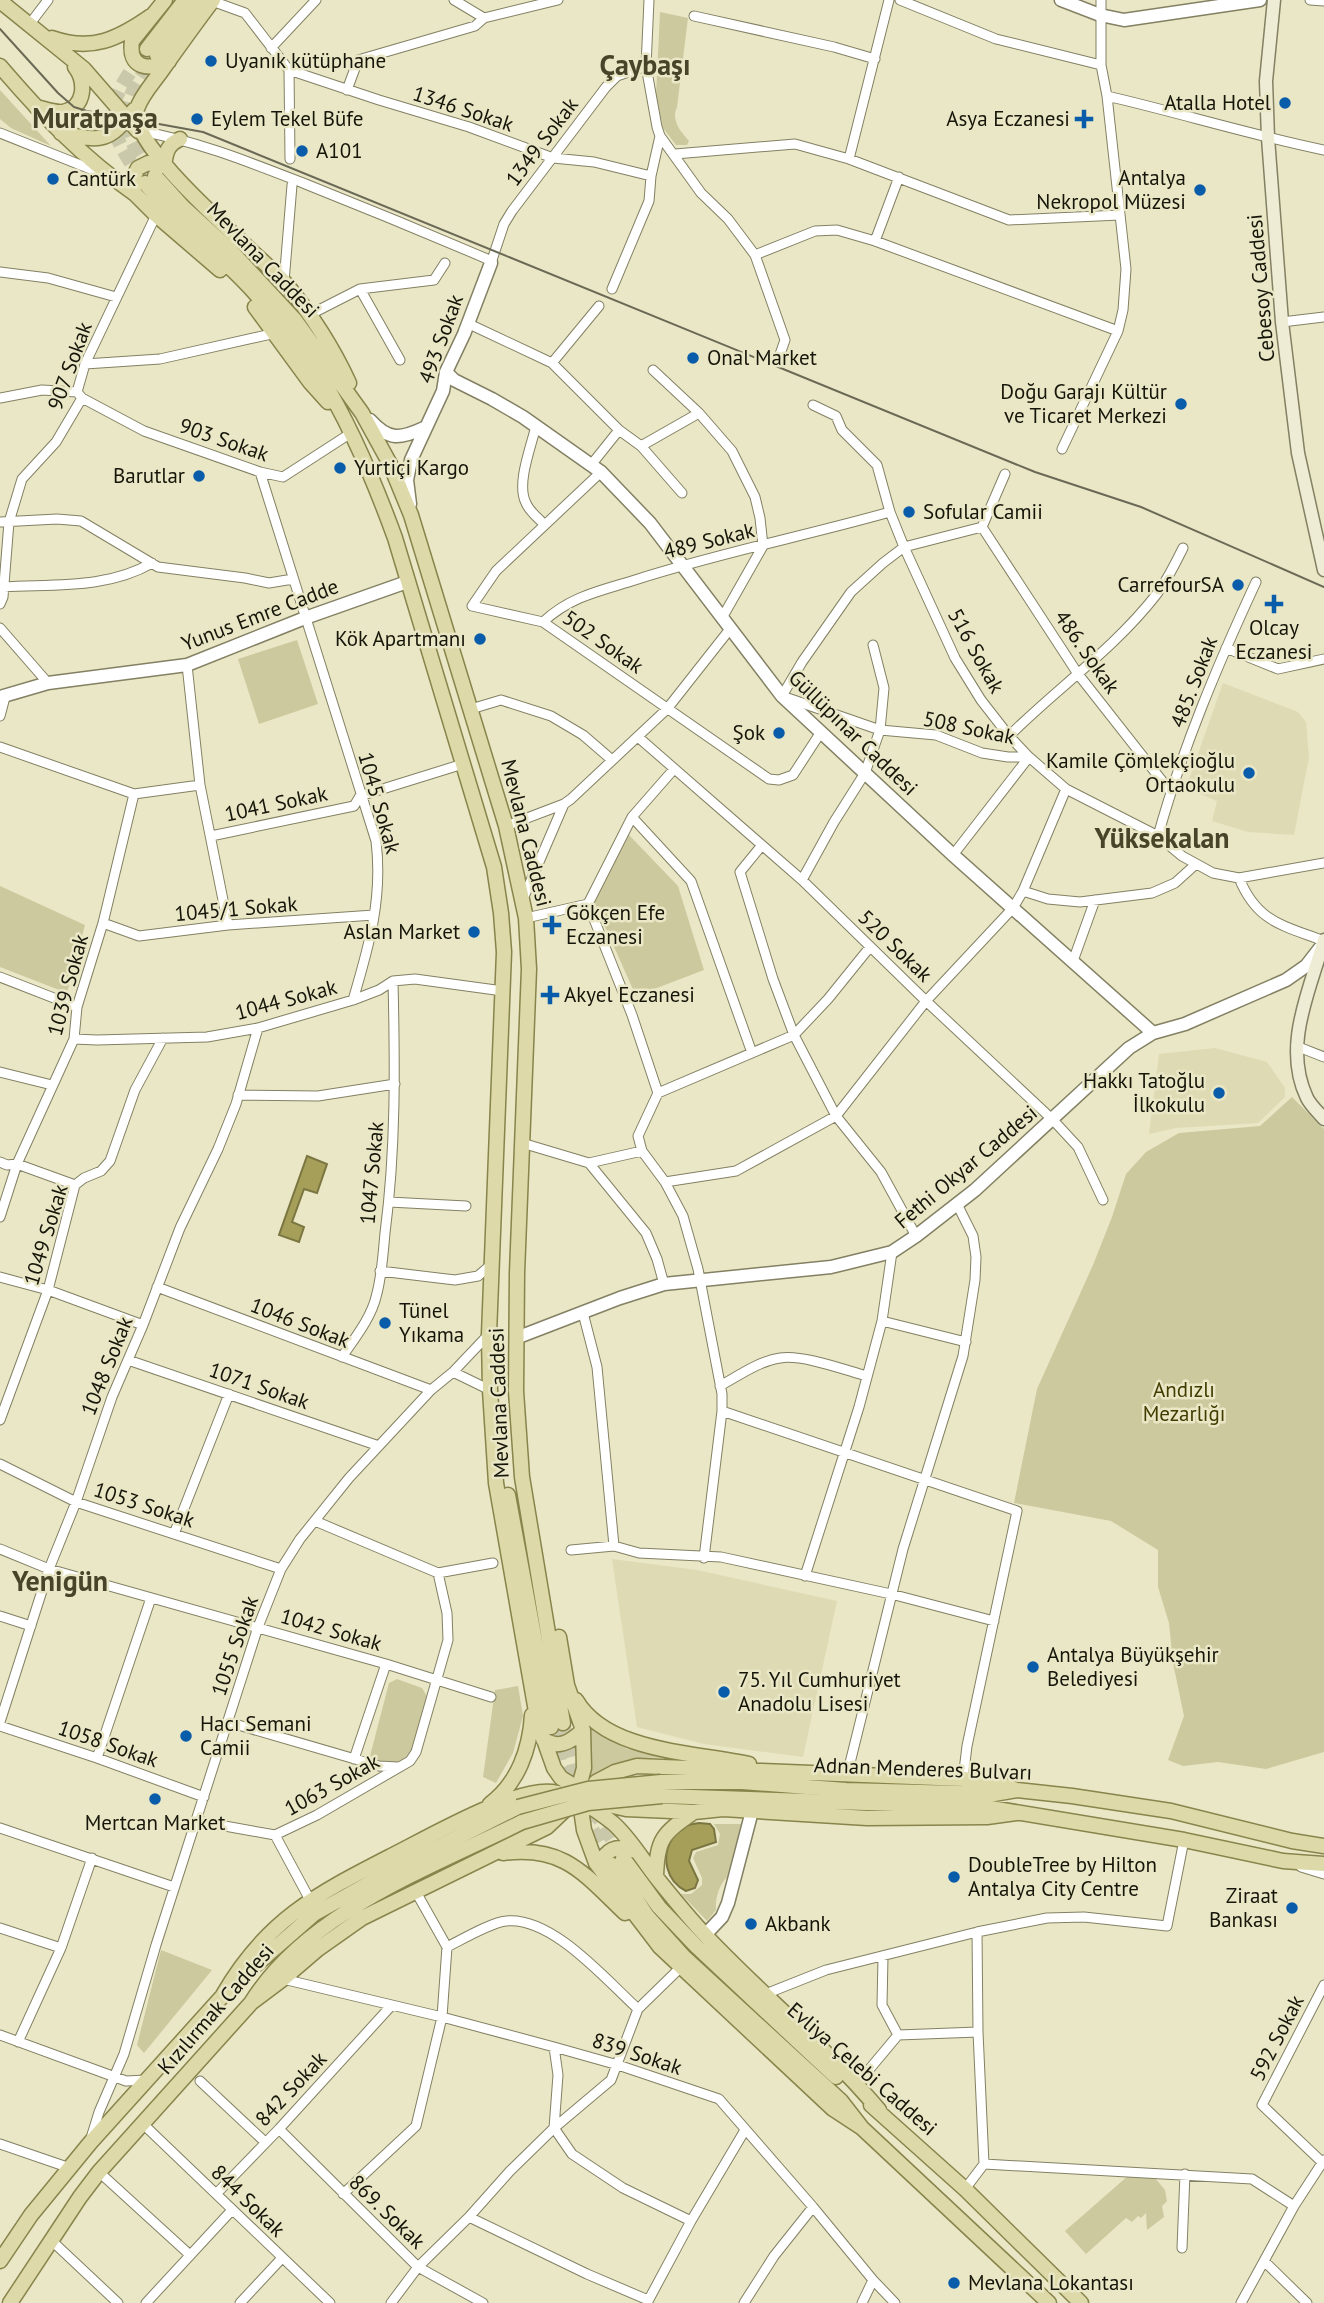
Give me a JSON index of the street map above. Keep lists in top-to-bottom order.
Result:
{
  "streets": {
    "main road": [
      "Mevlana Caddesi",
      "Cebesoy Caddesi",
      "Adnan Menderes Bulvarı",
      "Kızılırmak Caddesi",
      "Evliya Çelebi Caddesi"
    ],
    "street": [
      "1346 Sokak",
      "1349 Sokak",
      "493 Sokak",
      "907 Sokak",
      "903 Sokak",
      "489 Sokak",
      "Yunus Emre Cadde",
      "502 Sokak",
      "516 Sokak",
      "486. Sokak",
      "485. Sokak",
      "508 Sokak",
      "Güllüpınar Caddesi",
      "1045 Sokak",
      "1041 Sokak",
      "1045/1 Sokak",
      "520 Sokak",
      "1039 Sokak",
      "1044 Sokak",
      "Fethi Okyar Caddesi",
      "1047 Sokak",
      "1049 Sokak",
      "1046 Sokak",
      "1048 Sokak",
      "1071 Sokak",
      "1053 Sokak",
      "1042 Sokak",
      "1055 Sokak",
      "1058 Sokak",
      "1063 Sokak",
      "592 Sokak",
      "839 Sokak",
      "842 Sokak",
      "844 Sokak",
      "869. Sokak"
    ]
  },
  "crossings": [
    ["1346 Sokak", "1349 Sokak"],
    ["1349 Sokak", "493 Sokak"],
    ["Mevlana Caddesi", "493 Sokak"],
    ["Mevlana Caddesi", "903 Sokak"],
    ["Mevlana Caddesi", "Yunus Emre Cadde"],
    ["Mevlana Caddesi", "1041 Sokak"],
    ["Mevlana Caddesi", "1044 Sokak"],
    ["Mevlana Caddesi", "Fethi Okyar Caddesi"],
    ["Mevlana Caddesi", "1055 Sokak"],
    ["493 Sokak", "Güllüpınar Caddesi"],
    ["907 Sokak", "903 Sokak"],
    ["903 Sokak", "1045 Sokak"],
    ["489 Sokak", "502 Sokak"],
    ["489 Sokak", "516 Sokak"],
    ["489 Sokak", "Güllüpınar Caddesi"],
    ["Yunus Emre Cadde", "1045 Sokak"],
    ["502 Sokak", "Güllüpınar Caddesi"],
    ["516 Sokak", "485. Sokak"],
    ["516 Sokak", "508 Sokak"],
    ["486. Sokak", "485. Sokak"],
    ["508 Sokak", "Güllüpınar Caddesi"],
    ["Güllüpınar Caddesi", "Fethi Okyar Caddesi"],
    ["1045 Sokak", "1041 Sokak"],
    ["1045 Sokak", "1045/1 Sokak"],
    ["1045 Sokak", "1044 Sokak"],
    ["1045/1 Sokak", "1039 Sokak"],
    ["520 Sokak", "Fethi Okyar Caddesi"],
    ["1039 Sokak", "1044 Sokak"],
    ["1044 Sokak", "1047 Sokak"],
    ["1044 Sokak", "1049 Sokak"],
    ["1044 Sokak", "1048 Sokak"],
    ["1047 Sokak", "1046 Sokak"],
    ["1046 Sokak", "1048 Sokak"],
    ["1046 Sokak", "1055 Sokak"],
    ["1048 Sokak", "1071 Sokak"],
    ["1048 Sokak", "1053 Sokak"],
    ["1048 Sokak", "1042 Sokak"],
    ["1048 Sokak", "1058 Sokak"],
    ["1071 Sokak", "1055 Sokak"],
    ["1053 Sokak", "1055 Sokak"],
    ["1042 Sokak", "1055 Sokak"],
    ["1055 Sokak", "1058 Sokak"],
    ["1055 Sokak", "1063 Sokak"],
    ["1055 Sokak", "Kızılırmak Caddesi"],
    ["Adnan Menderes Bulvarı", "Kızılırmak Caddesi"],
    ["Kızılırmak Caddesi", "844 Sokak"],
    ["839 Sokak", "842 Sokak"],
    ["842 Sokak", "844 Sokak"],
    ["842 Sokak", "869. Sokak"]
  ],
  "districts": [
    "Çaybaşı",
    "Muratpaşa",
    "Yüksekalan",
    "Yenigün"
  ],
  "parks": ["Andızlı Mezarlığı"],
  "places": {
    "other": [
      "Uyanık kütüphane",
      "Atalla Hotel",
      "Eylem Tekel Büfe",
      "A101",
      "Cantürk",
      "Antalya Nekropol Müzesi",
      "Onal Market",
      "Doğu Garajı Kültür ve Ticaret Merkezi",
      "Yurtiçi Kargo",
      "Barutlar",
      "Sofular Camii",
      "CarrefourSA",
      "Kök Apartmanı",
      "Şok",
      "Kamile Çömlekçioğlu Ortaokulu",
      "Aslan Market",
      "Hakkı Tatoğlu İlkokulu",
      "Tünel Yıkama",
      "Antalya Büyükşehir Belediyesi",
      "75. Yıl Cumhuriyet Anadolu Lisesi",
      "Hacı Semani Camii",
      "Mertcan Market",
      "DoubleTree by Hilton Antalya City Centre",
      "Ziraat Bankası",
      "Akbank",
      "Mevlana Lokantası"
    ],
    "health": [
      "Asya Eczanesi",
      "Olcay Eczanesi",
      "Gökçen Efe Eczanesi",
      "Akyel Eczanesi"
    ]
  }
}
